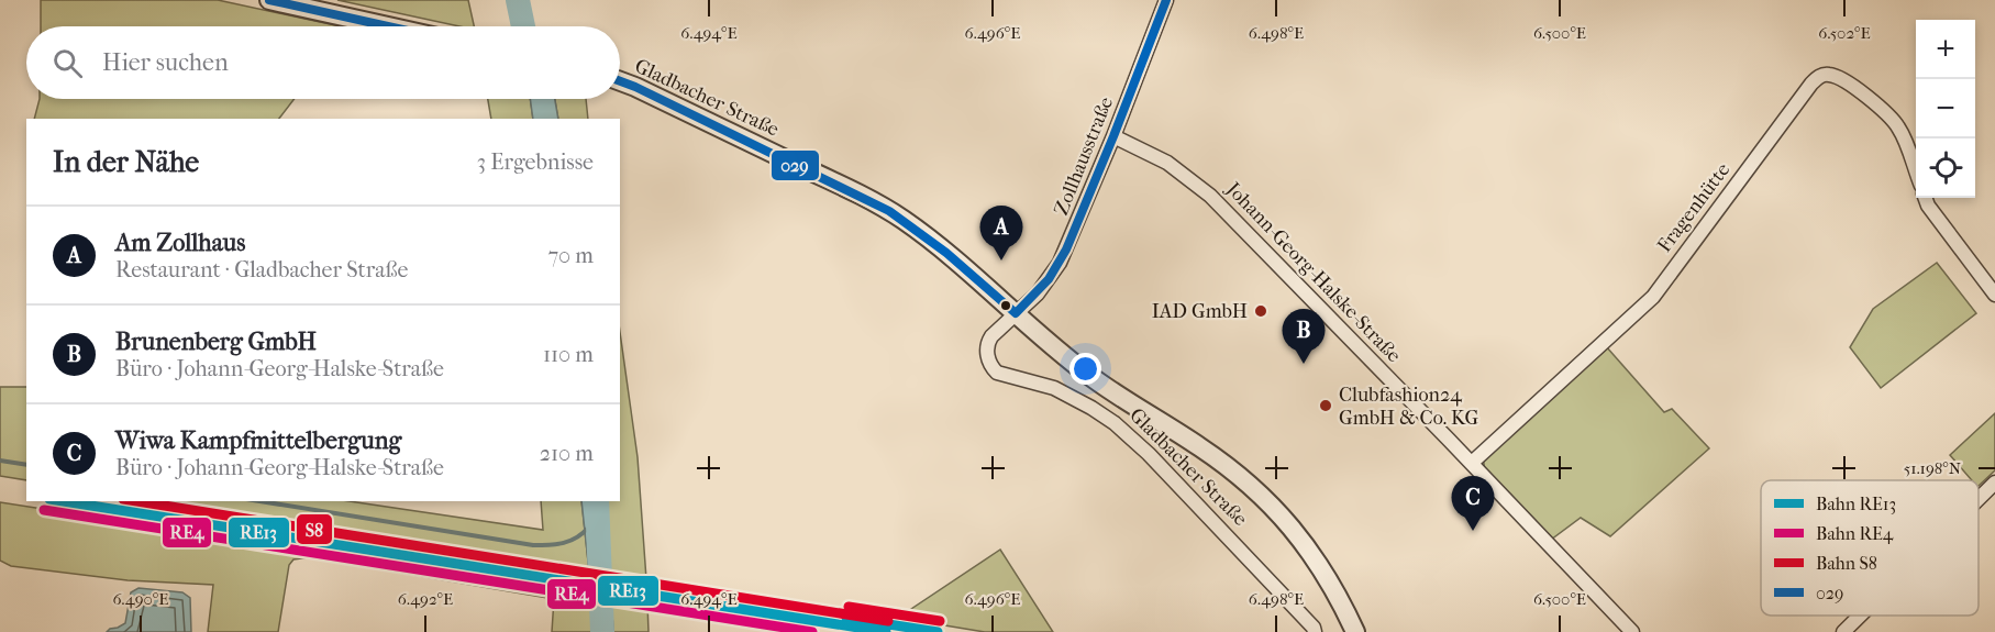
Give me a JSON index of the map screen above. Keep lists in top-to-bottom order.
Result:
{
  "streets": {
    "street": [
      "Gladbacher Straße",
      "Zollhausstraße",
      "Fragenhütte",
      "Johann-Georg-Halske-Straße"
    ]
  },
  "crossings": [
    ["Gladbacher Straße", "Zollhausstraße"],
    ["Zollhausstraße", "Johann-Georg-Halske-Straße"],
    ["Fragenhütte", "Johann-Georg-Halske-Straße"]
  ],
  "places": ["IAD GmbH", "Clubfashion24 GmbH & Co. KG"],
  "lines": [
    "transit line 029",
    "rail line RE13",
    "rail line S8",
    "rail line RE4"
  ],
  "legend": [
    "Bahn RE13",
    "Bahn RE4",
    "Bahn S8",
    "029"
  ],
  "page": {
    "map_buttons": ["+", "−"],
    "search": "Hier suchen",
    "heading": ["In der Nähe", "3 Ergebnisse"],
    "list": [
      {
        "mark": "A",
        "name": "Am Zollhaus",
        "note": "Restaurant · Gladbacher Straße",
        "value": "70 m"
      },
      {
        "mark": "B",
        "name": "Brunenberg GmbH",
        "note": "Büro · Johann-Georg-Halske-Straße",
        "value": "110 m"
      },
      {
        "mark": "C",
        "name": "Wiwa Kampfmittelbergung",
        "note": "Büro · Johann-Georg-Halske-Straße",
        "value": "210 m"
      }
    ],
    "pins": ["A", "B", "C"]
  },
  "coordinates": [
    "6.494°E",
    "6.496°E",
    "6.498°E",
    "6.500°E",
    "6.502°E",
    "51.198°N",
    "6.490°E",
    "6.492°E"
  ]
}
